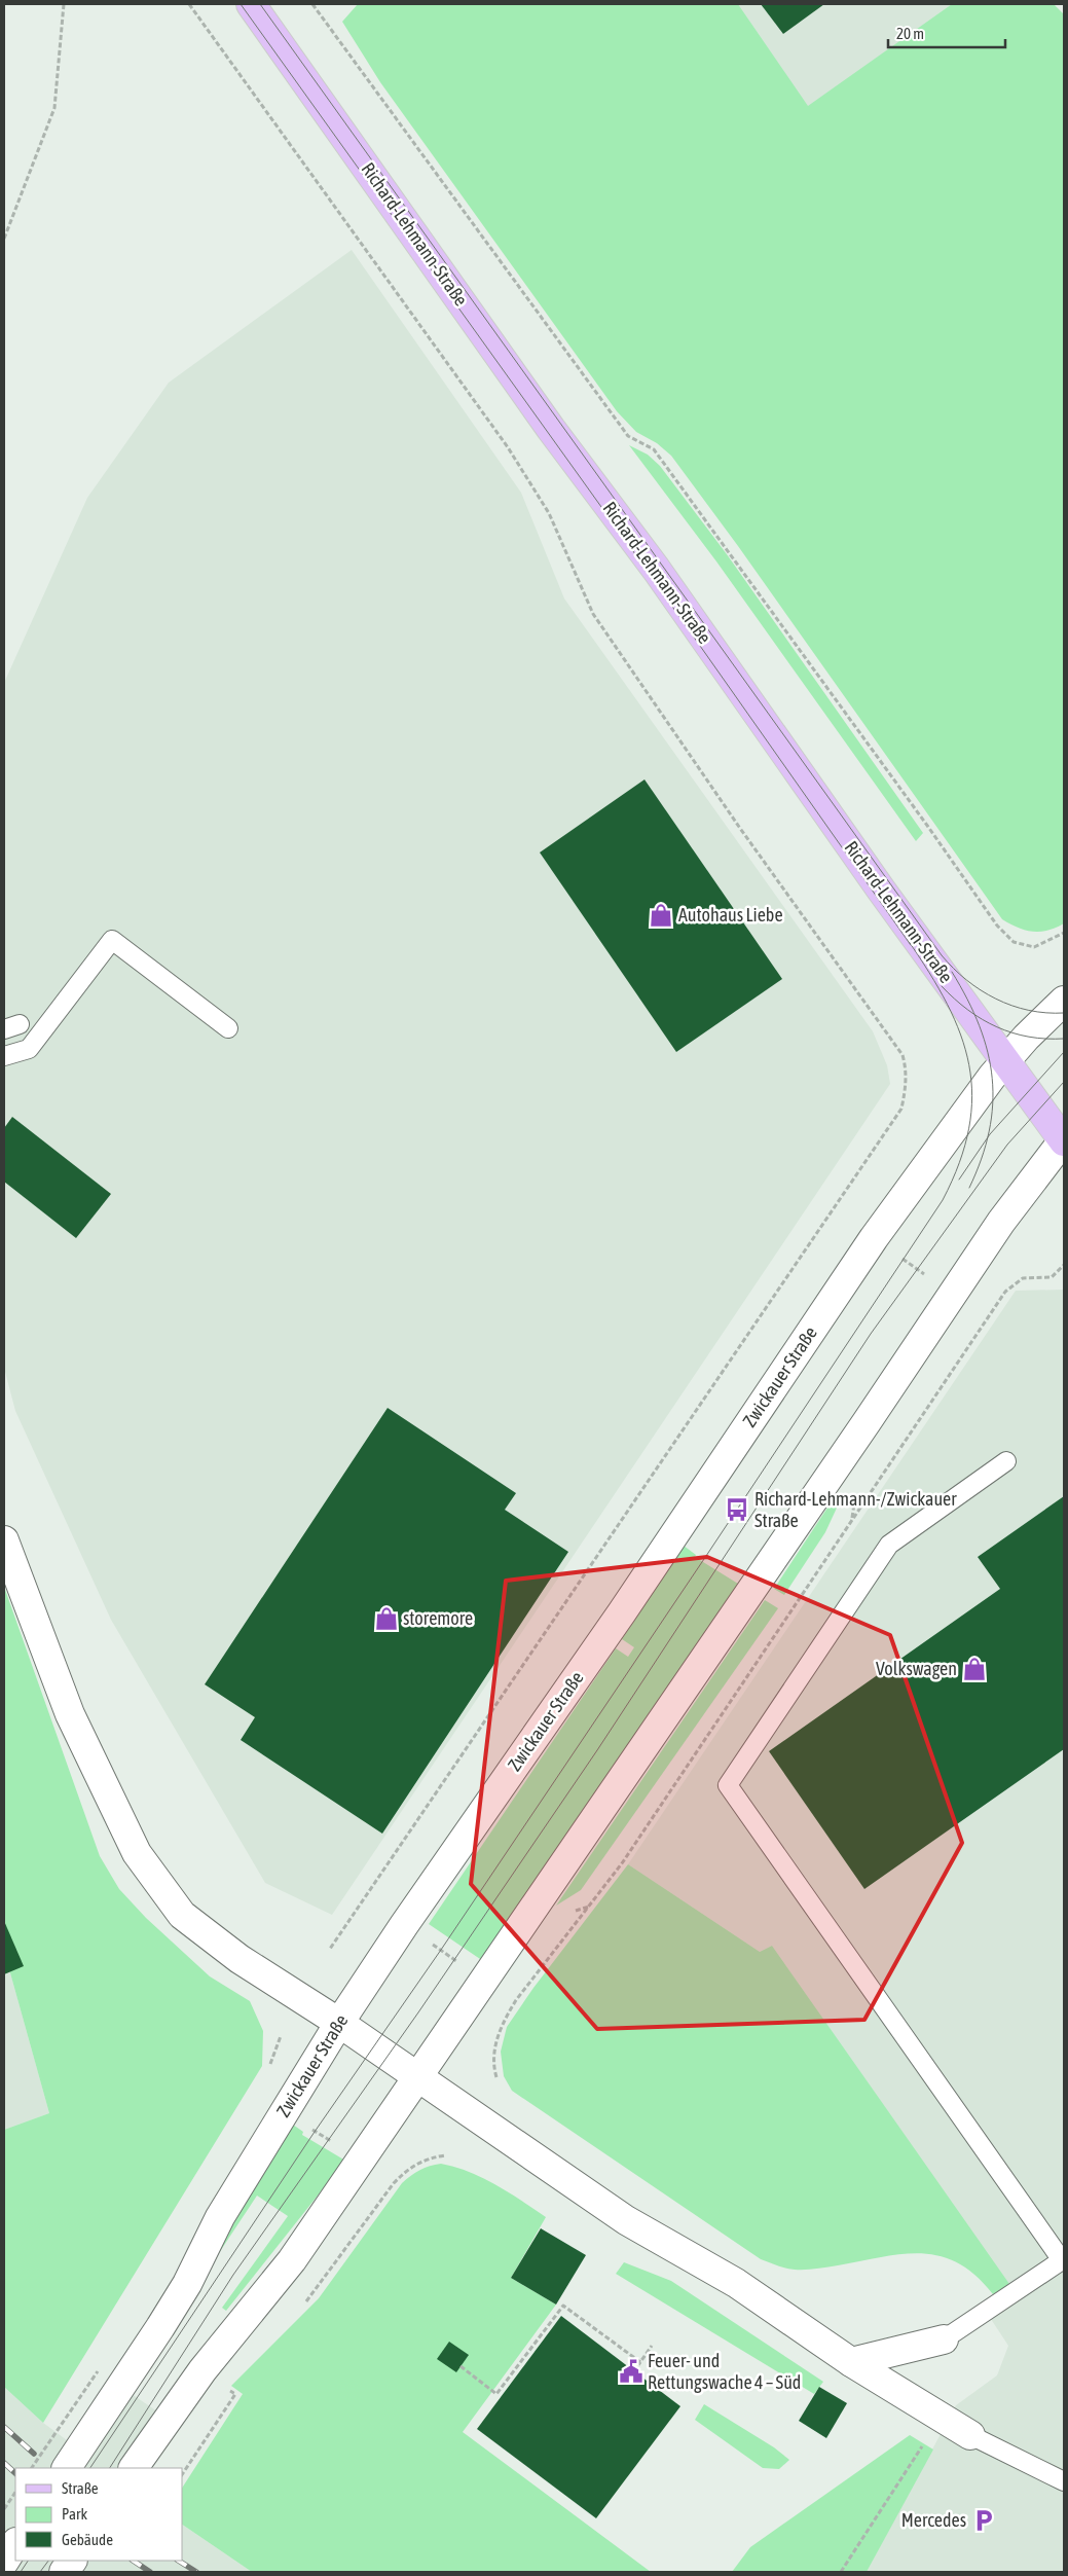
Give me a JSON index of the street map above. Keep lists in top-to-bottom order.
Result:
{
  "streets": {
    "main road": ["Richard-Lehmann-Straße", "Zwickauer Straße"]
  },
  "crossings": [
    ["Richard-Lehmann-Straße", "Zwickauer Straße"]
  ],
  "places": {
    "shop": ["Autohaus Liebe", "storemore", "Volkswagen"],
    "bus stop": ["Richard-Lehmann-/Zwickauer Straße"],
    "public building": ["Feuer- und Rettungswache 4 – Süd"],
    "parking": ["Mercedes"]
  },
  "legend": ["Straße", "Park", "Gebäude"],
  "scale_bar": "20 m"
}
